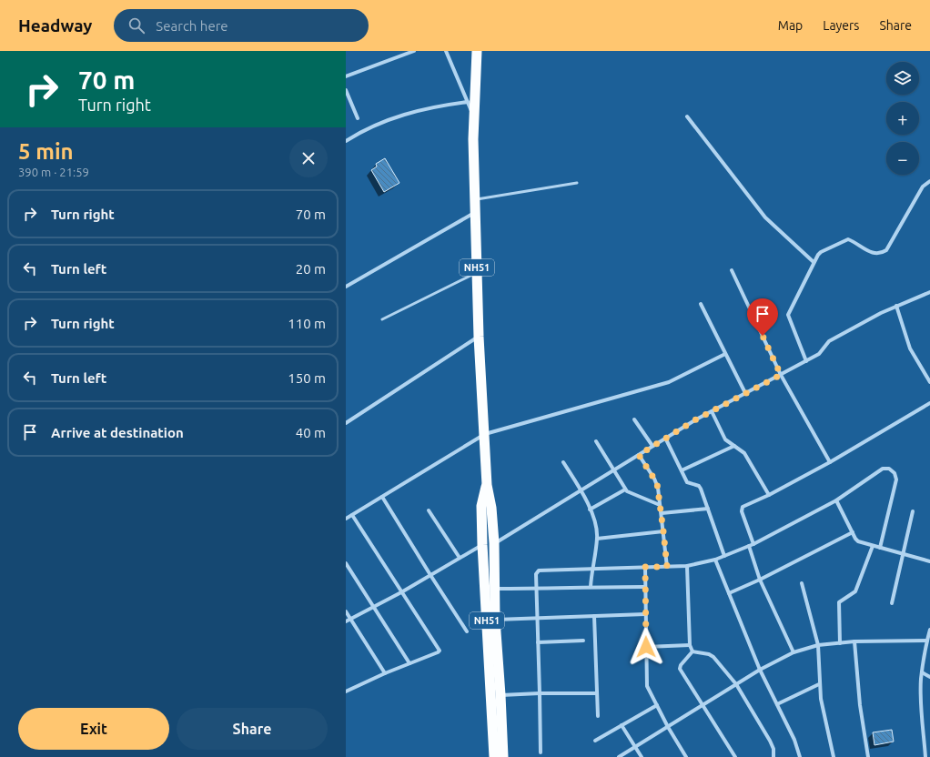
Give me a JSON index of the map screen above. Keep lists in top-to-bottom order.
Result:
{
  "streets": {
    "highway": ["NH51"]
  },
  "page": {
    "header": "Headway",
    "search": "Search here",
    "nav": ["Map", "Layers", "Share"],
    "turn": ["70 m", "Turn right"],
    "map_buttons": ["+", "−"],
    "heading": ["5 min", "390 m · 21:59"],
    "list": [
      {
        "name": "Turn right",
        "value": "70 m"
      },
      {
        "name": "Turn left",
        "value": "20 m"
      },
      {
        "name": "Turn right",
        "value": "110 m"
      },
      {
        "name": "Turn left",
        "value": "150 m"
      },
      {
        "name": "Arrive at destination",
        "value": "40 m"
      }
    ],
    "buttons": ["Exit", "Share"]
  }
}
